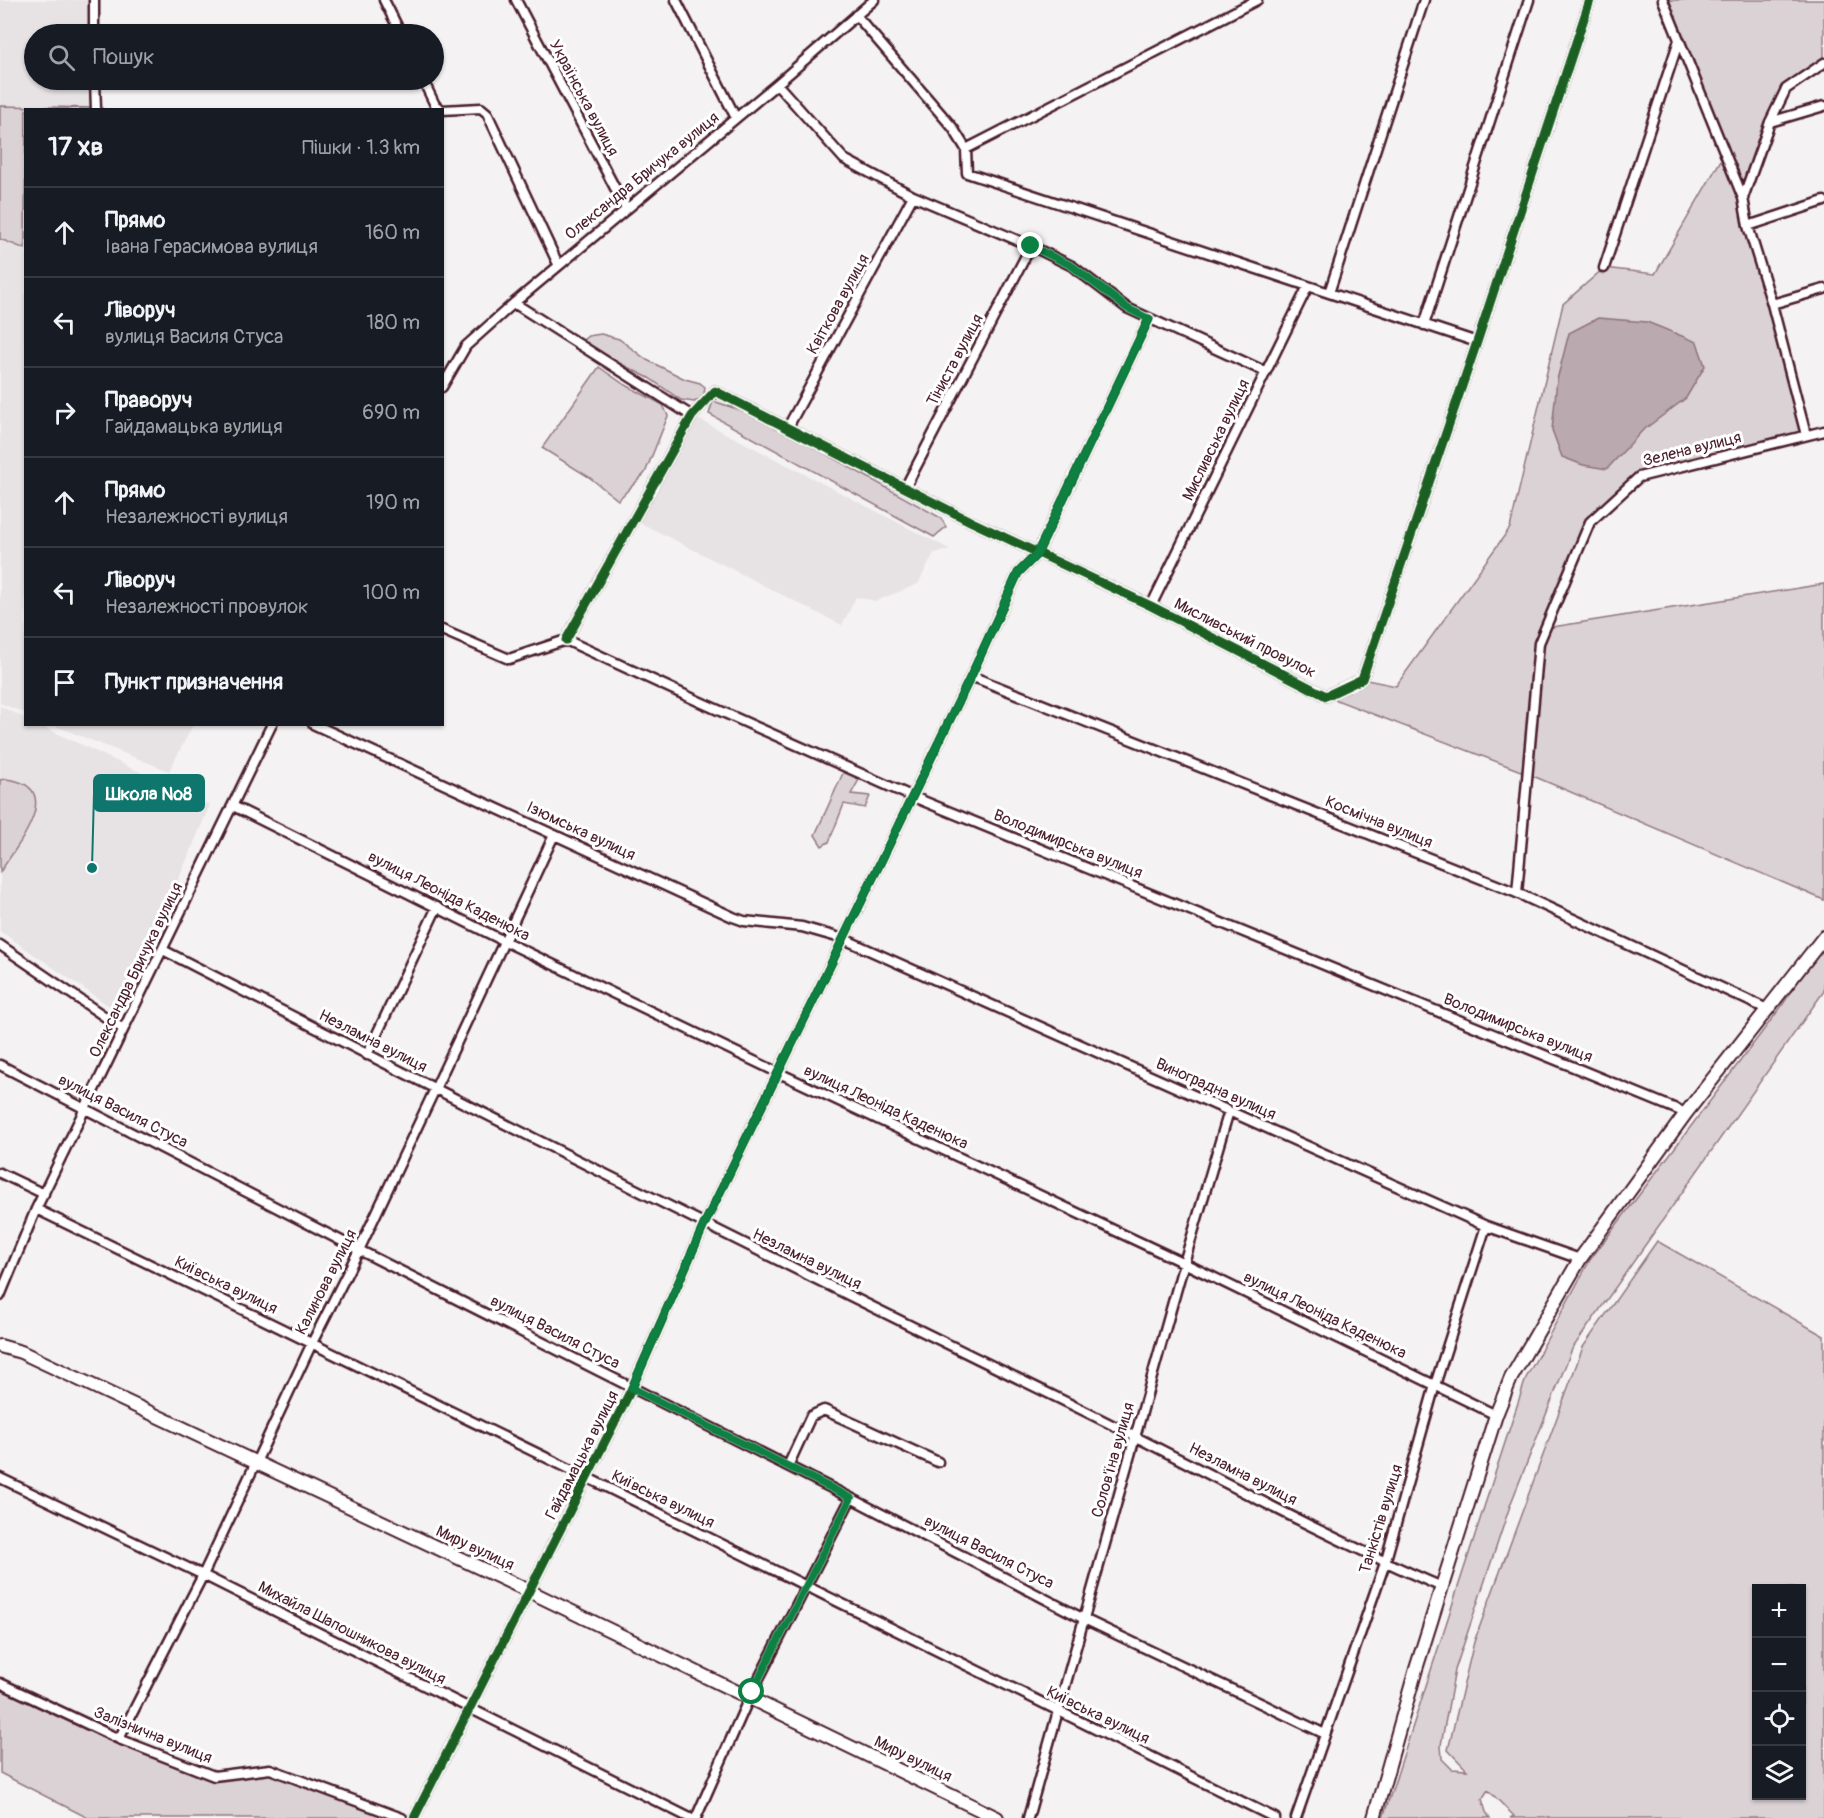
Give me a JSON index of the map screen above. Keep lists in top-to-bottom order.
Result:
{
  "streets": {
    "main road": ["Миру вулиця"],
    "street": [
      "Українська вулиця",
      "Олександра Бричука вулиця",
      "Квіткова вулиця",
      "Тіниста вулиця",
      "Мисливська вулиця",
      "Зелена вулиця",
      "Мисливський провулок",
      "Космічна вулиця",
      "Ізюмська вулиця",
      "Володимирська вулиця",
      "вулиця Леоніда Каденюка",
      "Незламна вулиця",
      "Виноградна вулиця",
      "вулиця Василя Стуса",
      "Калинова вулиця",
      "Київська вулиця",
      "Гайдамацька вулиця",
      "Солов'їна вулиця",
      "Танкістів вулиця",
      "Михайла Шапошникова вулиця",
      "Залізнична вулиця"
    ]
  },
  "crossings": [
    ["Українська вулиця", "Олександра Бричука вулиця"],
    ["Олександра Бричука вулиця", "вулиця Леоніда Каденюка"],
    ["Олександра Бричука вулиця", "Незламна вулиця"],
    ["Олександра Бричука вулиця", "вулиця Василя Стуса"],
    ["Олександра Бричука вулиця", "Київська вулиця"],
    ["Квіткова вулиця", "Мисливський провулок"],
    ["Тіниста вулиця", "Мисливський провулок"],
    ["Мисливська вулиця", "Мисливський провулок"],
    ["Зелена вулиця", "Космічна вулиця"],
    ["Мисливський провулок", "Гайдамацька вулиця"],
    ["Космічна вулиця", "Гайдамацька вулиця"],
    ["Ізюмська вулиця", "Виноградна вулиця"],
    ["Ізюмська вулиця", "Калинова вулиця"],
    ["Ізюмська вулиця", "Гайдамацька вулиця"],
    ["Володимирська вулиця", "Гайдамацька вулиця"],
    ["вулиця Леоніда Каденюка", "Калинова вулиця"],
    ["вулиця Леоніда Каденюка", "Гайдамацька вулиця"],
    ["вулиця Леоніда Каденюка", "Солов'їна вулиця"],
    ["вулиця Леоніда Каденюка", "Танкістів вулиця"],
    ["Незламна вулиця", "Калинова вулиця"],
    ["Незламна вулиця", "Гайдамацька вулиця"],
    ["Незламна вулиця", "Солов'їна вулиця"],
    ["Незламна вулиця", "Танкістів вулиця"],
    ["Виноградна вулиця", "Гайдамацька вулиця"],
    ["Виноградна вулиця", "Солов'їна вулиця"],
    ["Виноградна вулиця", "Танкістів вулиця"],
    ["вулиця Василя Стуса", "Калинова вулиця"],
    ["вулиця Василя Стуса", "Гайдамацька вулиця"],
    ["вулиця Василя Стуса", "Солов'їна вулиця"],
    ["вулиця Василя Стуса", "Танкістів вулиця"],
    ["Калинова вулиця", "Київська вулиця"],
    ["Калинова вулиця", "Миру вулиця"],
    ["Калинова вулиця", "Михайла Шапошникова вулиця"],
    ["Калинова вулиця", "Залізнична вулиця"],
    ["Київська вулиця", "Гайдамацька вулиця"],
    ["Київська вулиця", "Солов'їна вулиця"],
    ["Гайдамацька вулиця", "Миру вулиця"],
    ["Гайдамацька вулиця", "Михайла Шапошникова вулиця"]
  ],
  "places": ["Школа №8"],
  "page": {
    "search": "Пошук",
    "heading": ["17 хв", "Пішки · 1.3 km"],
    "list": [
      ["Прямо", "Івана Герасимова вулиця", "160 m"],
      ["Ліворуч", "вулиця Василя Стуса", "180 m"],
      ["Праворуч", "Гайдамацька вулиця", "690 m"],
      ["Прямо", "Незалежності вулиця", "190 m"],
      ["Ліворуч", "Незалежності провулок", "100 m"],
      "Пункт призначення"
    ],
    "map_buttons": ["+", "−"]
  }
}
